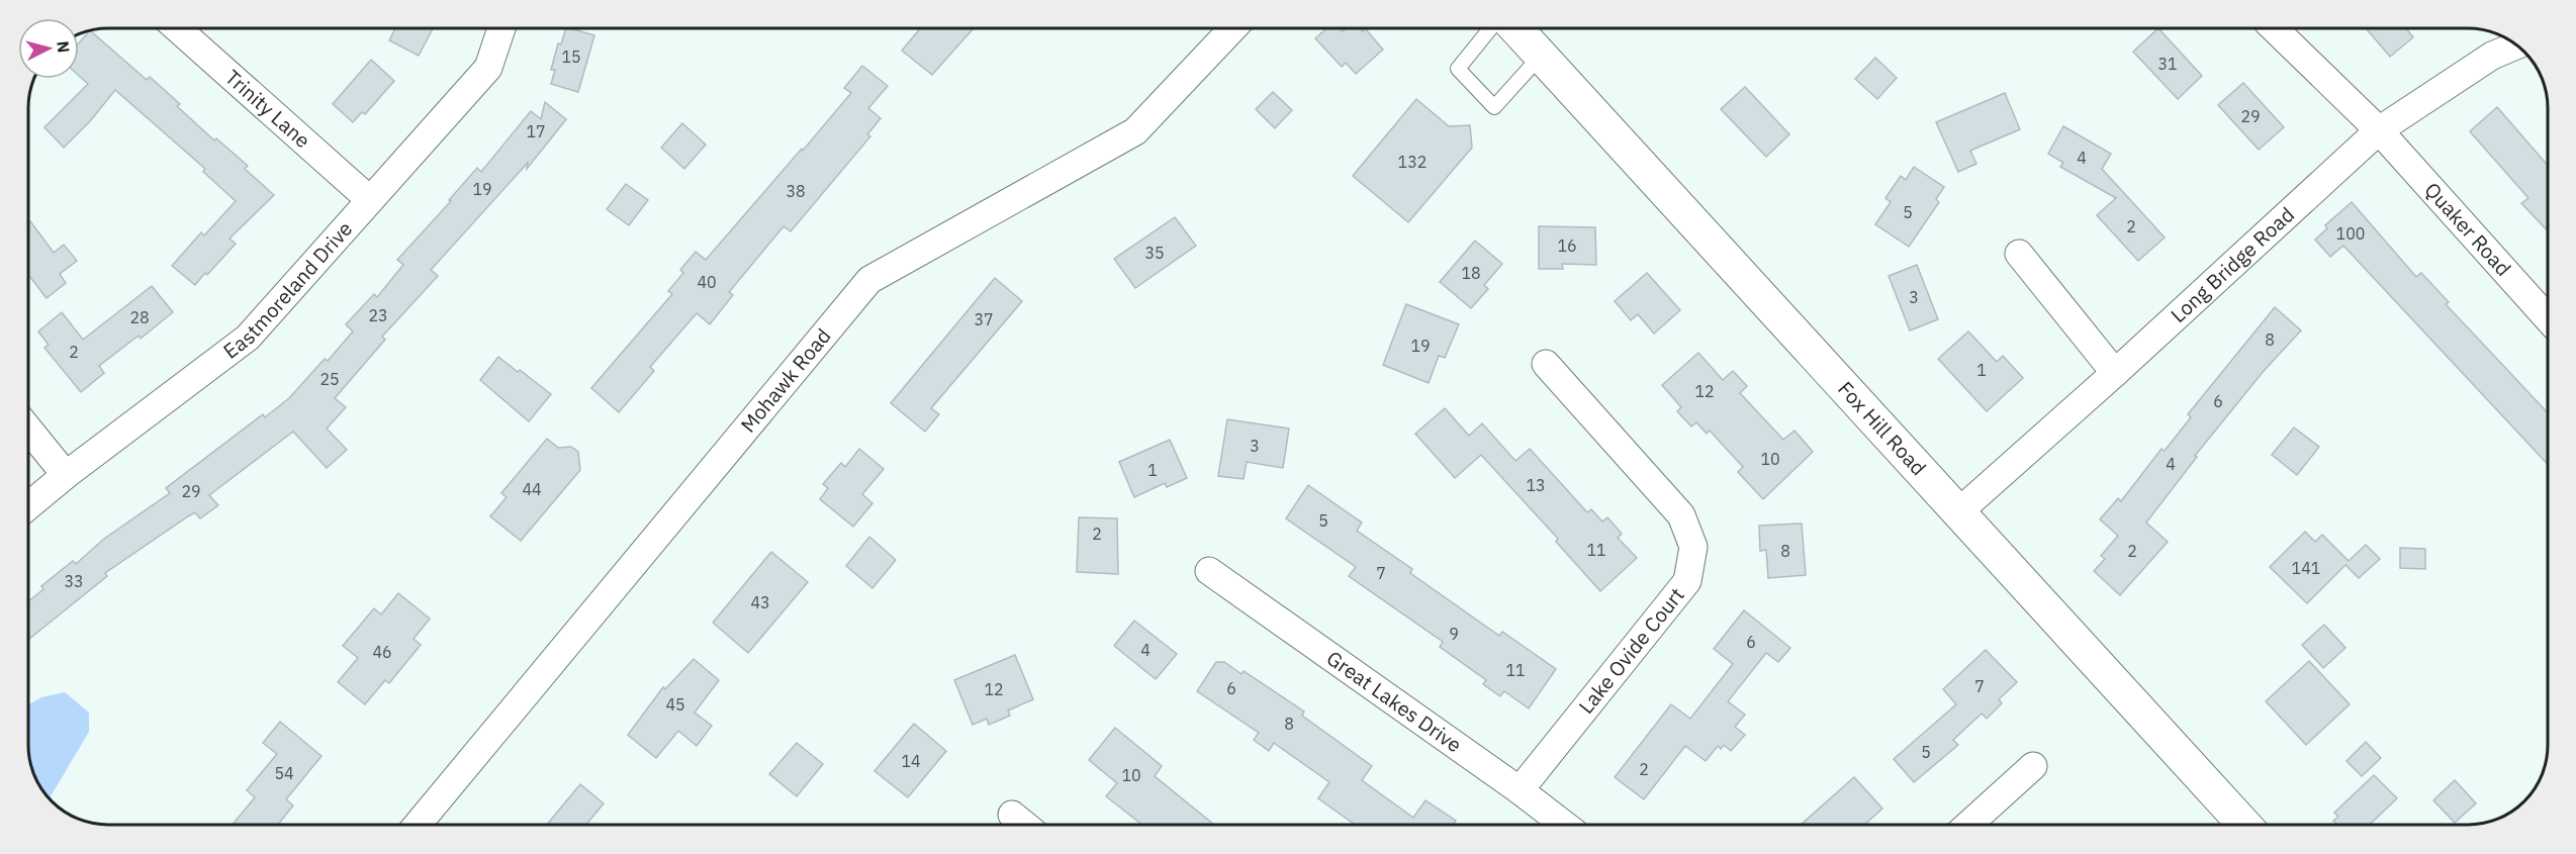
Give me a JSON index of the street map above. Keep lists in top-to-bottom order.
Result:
{
  "streets": {
    "main road": ["Fox Hill Road"],
    "street": [
      "Trinity Lane",
      "Quaker Road",
      "Long Bridge Road",
      "Eastmoreland Drive",
      "Mohawk Road",
      "Lake Ovide Court",
      "Great Lakes Drive"
    ]
  },
  "crossings": [
    ["Trinity Lane", "Eastmoreland Drive"],
    ["Quaker Road", "Long Bridge Road"],
    ["Long Bridge Road", "Fox Hill Road"],
    ["Lake Ovide Court", "Great Lakes Drive"]
  ],
  "house_numbers": [
    "15",
    "31",
    "29",
    "17",
    "4",
    "132",
    "19",
    "38",
    "5",
    "2",
    "100",
    "16",
    "35",
    "18",
    "40",
    "3",
    "23",
    "28",
    "37",
    "8",
    "19",
    "2",
    "1",
    "25",
    "12",
    "6",
    "3",
    "10",
    "4",
    "1",
    "13",
    "44",
    "29",
    "5",
    "2",
    "11",
    "8",
    "2",
    "141",
    "7",
    "33",
    "43",
    "9",
    "6",
    "4",
    "46",
    "11",
    "7",
    "6",
    "12",
    "45",
    "8",
    "5",
    "14",
    "2",
    "54",
    "10"
  ],
  "north": "right"
}
